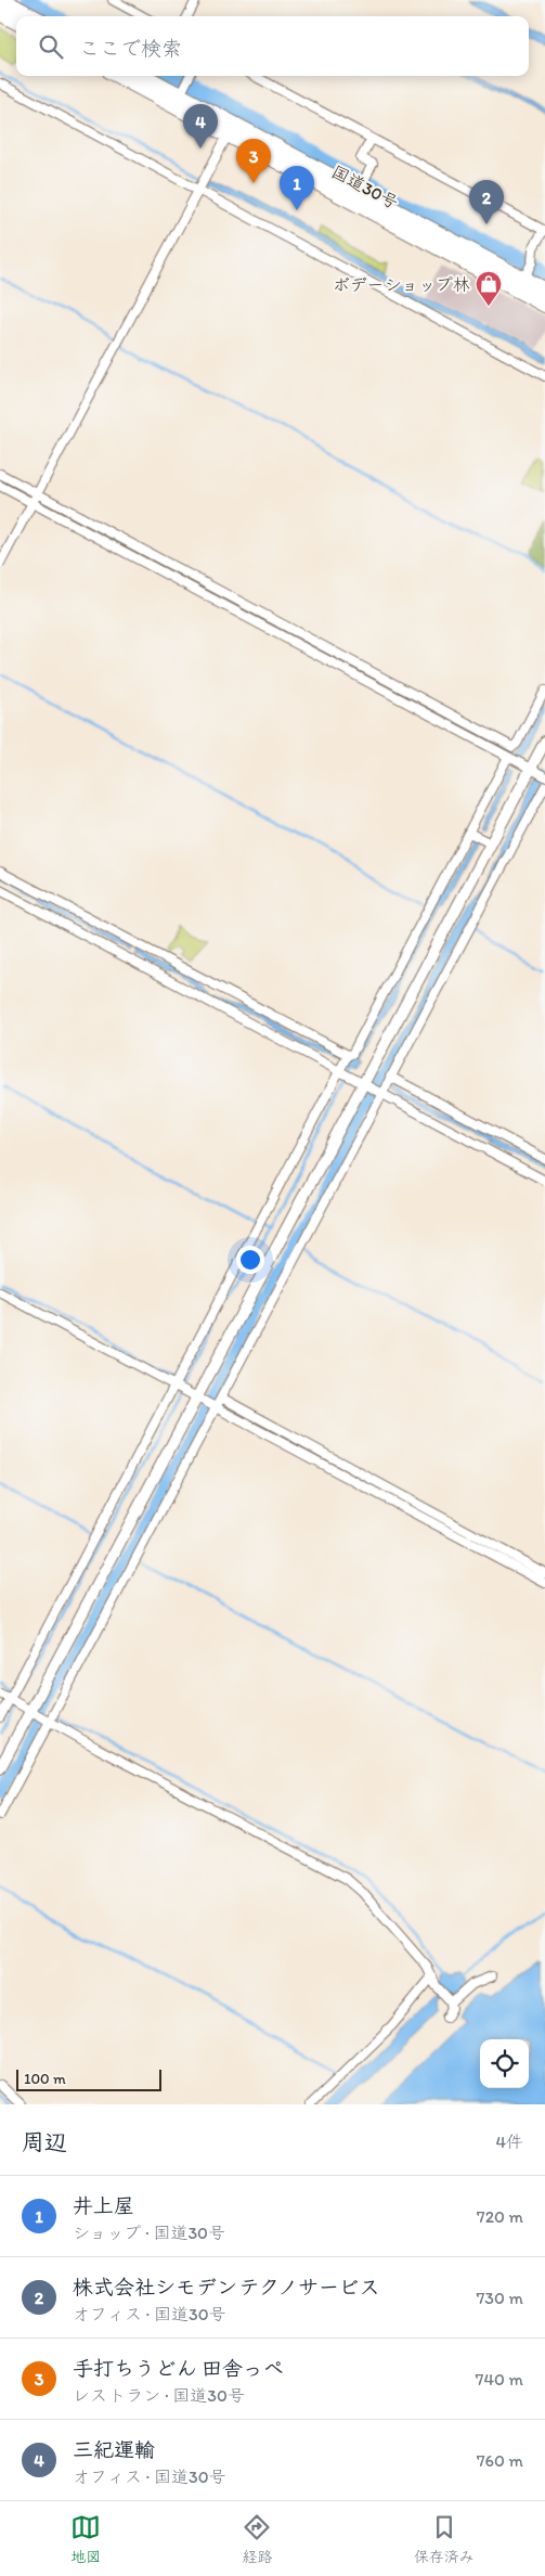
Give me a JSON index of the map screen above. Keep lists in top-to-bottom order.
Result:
{
  "streets": {
    "highway": ["国道30号"]
  },
  "places": {
    "shop": ["ボデーショップ林"]
  },
  "scale_bar": "100 m",
  "page": {
    "search": "ここで検索",
    "pins": [
      "4",
      "3",
      "1",
      "2"
    ],
    "scale": "100 m",
    "heading": ["周辺", "4件"],
    "list": [
      {
        "mark": "1",
        "name": "井上屋",
        "note": "ショップ · 国道30号",
        "value": "720 m"
      },
      {
        "mark": "2",
        "name": "株式会社シモデンテクノサービス",
        "note": "オフィス · 国道30号",
        "value": "730 m"
      },
      {
        "mark": "3",
        "name": "手打ちうどん 田舎っぺ",
        "note": "レストラン · 国道30号",
        "value": "740 m"
      },
      {
        "mark": "4",
        "name": "三紀運輸",
        "note": "オフィス · 国道30号",
        "value": "760 m"
      }
    ],
    "nav": ["地図", "経路", "保存済み"]
  }
}
